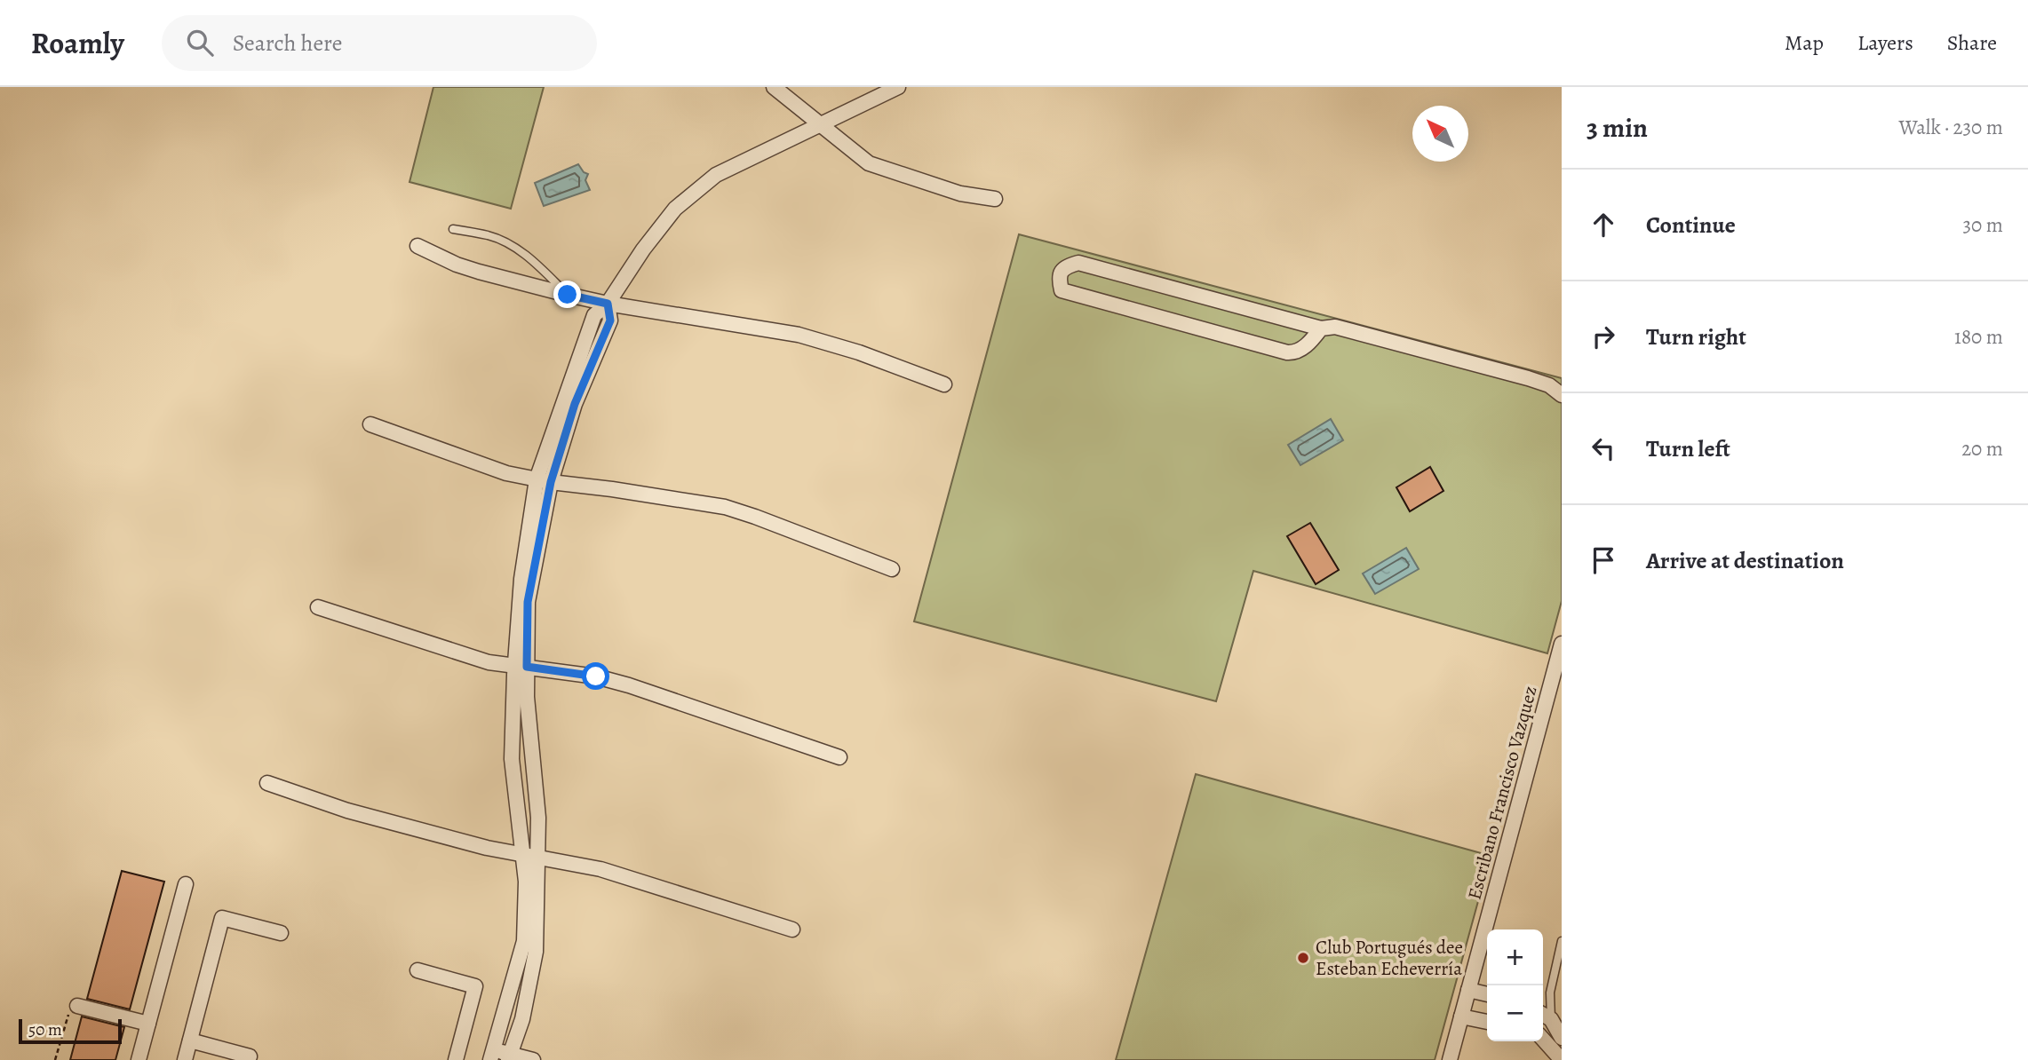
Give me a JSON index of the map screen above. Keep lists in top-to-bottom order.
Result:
{
  "streets": {
    "street": ["Escribano Francisco Vazquez"]
  },
  "places": ["Club Portugués dee Esteban Echeverría"],
  "scale_bar": "50 m",
  "north": "top left",
  "page": {
    "header": "Roamly",
    "search": "Search here",
    "nav": ["Map", "Layers", "Share"],
    "heading": ["3 min", "Walk · 230 m"],
    "list": [
      ["Continue", "30 m"],
      ["Turn right", "180 m"],
      ["Turn left", "20 m"],
      "Arrive at destination"
    ],
    "map_buttons": ["+", "−"],
    "scale": "50 m"
  }
}
